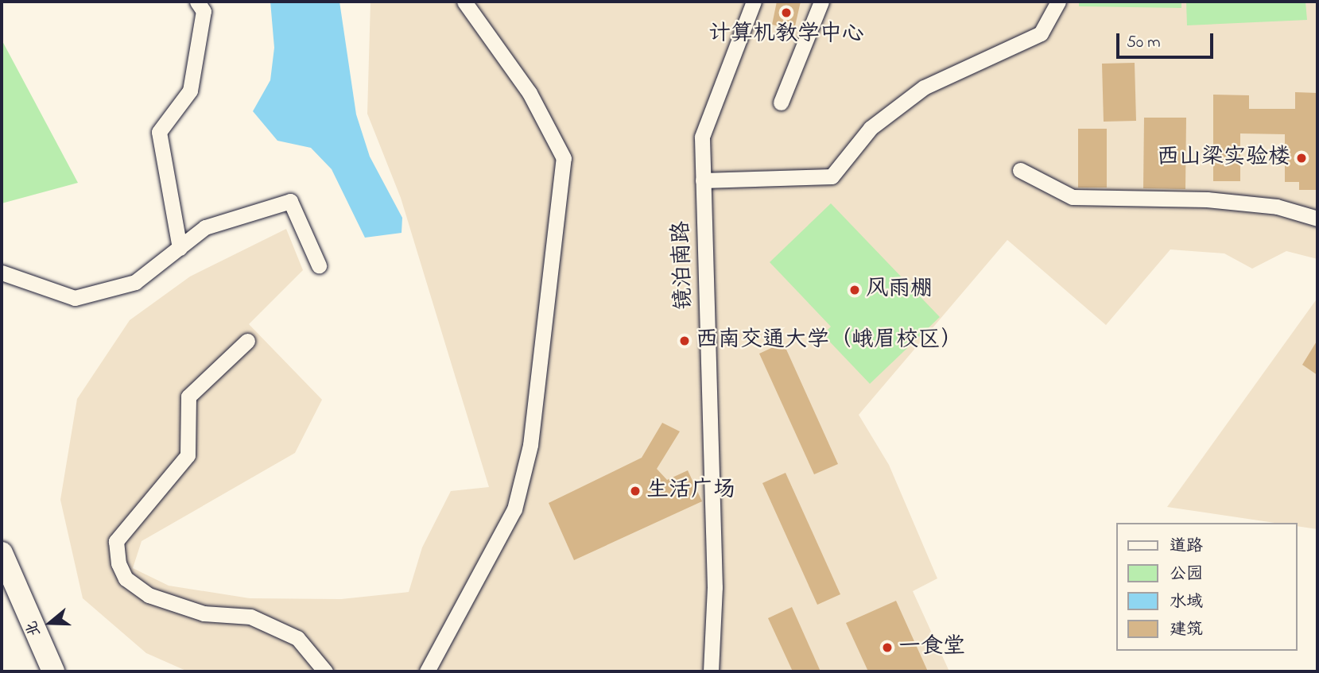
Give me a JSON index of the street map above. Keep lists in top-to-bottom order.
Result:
{
  "streets": {
    "street": ["镜泊南路"]
  },
  "places": [
    "计算机教学中心",
    "西山梁实验楼",
    "风雨棚",
    "西南交通大学（峨眉校区）",
    "生活广场",
    "一食堂"
  ],
  "legend": [
    "道路",
    "公园",
    "水域",
    "建筑"
  ],
  "scale_bar": "50 m",
  "north": "left"
}
